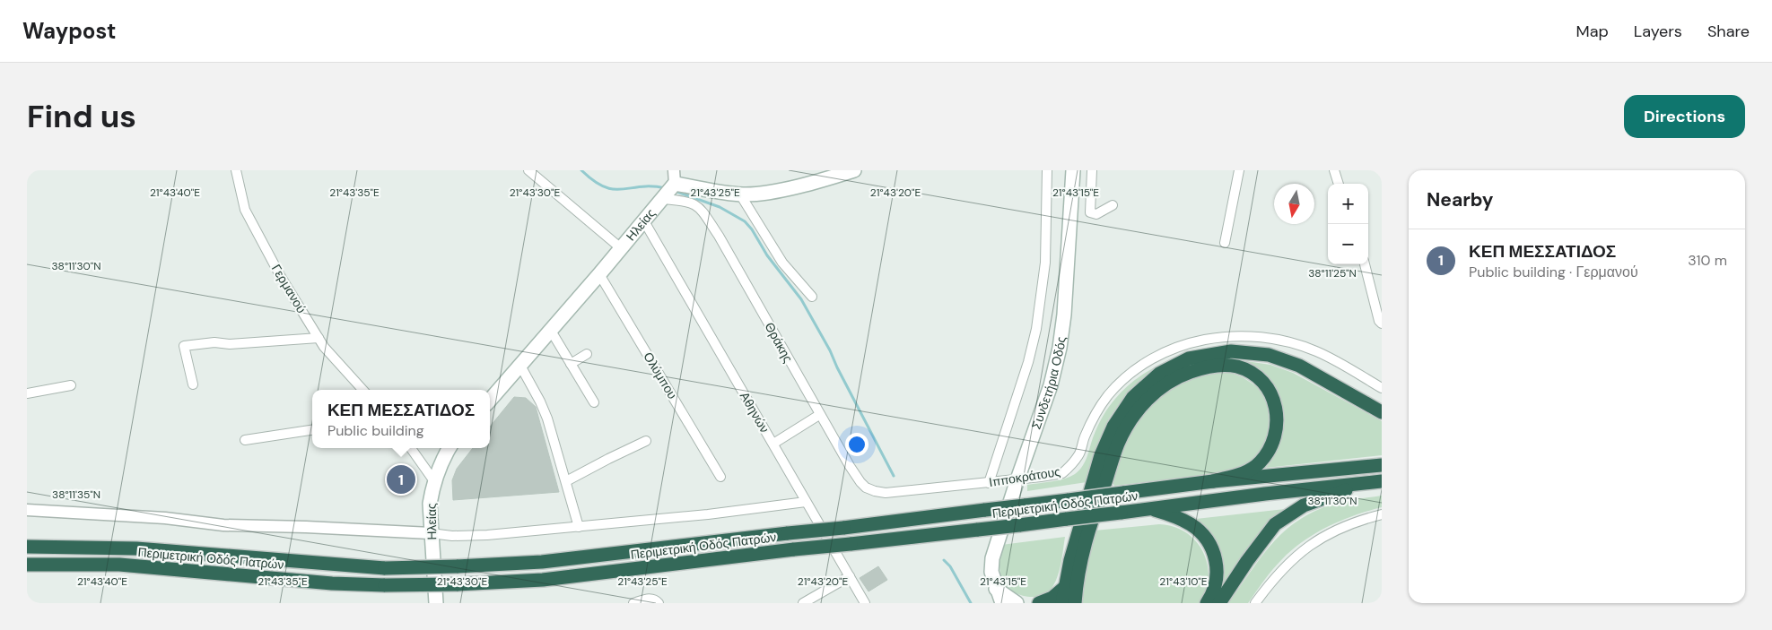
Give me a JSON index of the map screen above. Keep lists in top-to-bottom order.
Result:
{
  "streets": {
    "highway": ["Περιμετρική Οδός Πατρών"],
    "main road": ["Ηλείας", "Συνδετήρια Οδός"],
    "street": [
      "Γερμανού",
      "Θράκης",
      "Ολύμπου",
      "Αθηνών",
      "Ιπποκράτους"
    ]
  },
  "crossings": [
    ["Ηλείας", "Θράκης"],
    ["Ηλείας", "Ολύμπου"],
    ["Ηλείας", "Αθηνών"],
    ["Θράκης", "Ιπποκράτους"],
    ["Συνδετήρια Οδός", "Ιπποκράτους"]
  ],
  "north": "bottom",
  "page": {
    "header": "Waypost",
    "nav": ["Map", "Layers", "Share"],
    "buttons": "Directions",
    "title": "Find us",
    "heading": "Nearby",
    "map_buttons": ["+", "−"],
    "list": [
      {
        "mark": "1",
        "name": "ΚΕΠ ΜΕΣΣΑΤΙΔΟΣ",
        "note": "Public building · Γερμανού",
        "value": "310 m"
      }
    ],
    "popup": ["ΚΕΠ ΜΕΣΣΑΤΙΔΟΣ", "Public building"],
    "pins": "1"
  },
  "coordinates": [
    "21°43'40\"E",
    "21°43'35\"E",
    "21°43'30\"E",
    "21°43'25\"E",
    "21°43'20\"E",
    "21°43'15\"E",
    "38°11'30\"N",
    "38°11'25\"N",
    "38°11'35\"N",
    "21°43'10\"E"
  ]
}
